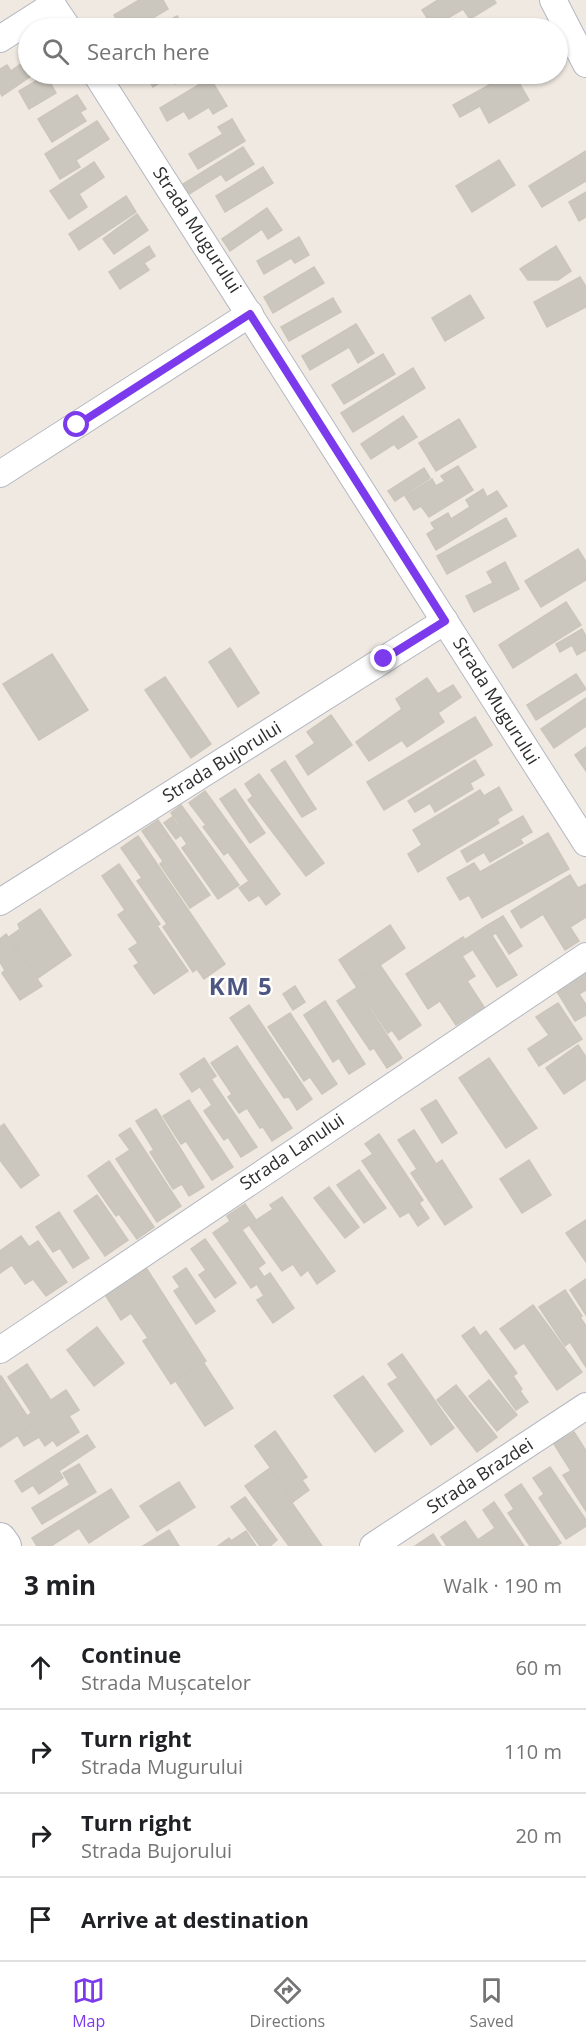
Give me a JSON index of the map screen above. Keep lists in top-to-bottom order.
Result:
{
  "streets": {
    "street": [
      "Strada Mugurului",
      "Strada Bujorului",
      "Strada Lanului",
      "Strada Brazdei"
    ]
  },
  "crossings": [
    ["Strada Mugurului", "Strada Bujorului"]
  ],
  "districts": ["KM 5"],
  "page": {
    "search": "Search here",
    "heading": ["3 min", "Walk · 190 m"],
    "list": [
      ["Continue", "Strada Mușcatelor", "60 m"],
      ["Turn right", "Strada Mugurului", "110 m"],
      ["Turn right", "Strada Bujorului", "20 m"],
      "Arrive at destination"
    ],
    "nav": ["Map", "Directions", "Saved"]
  }
}
